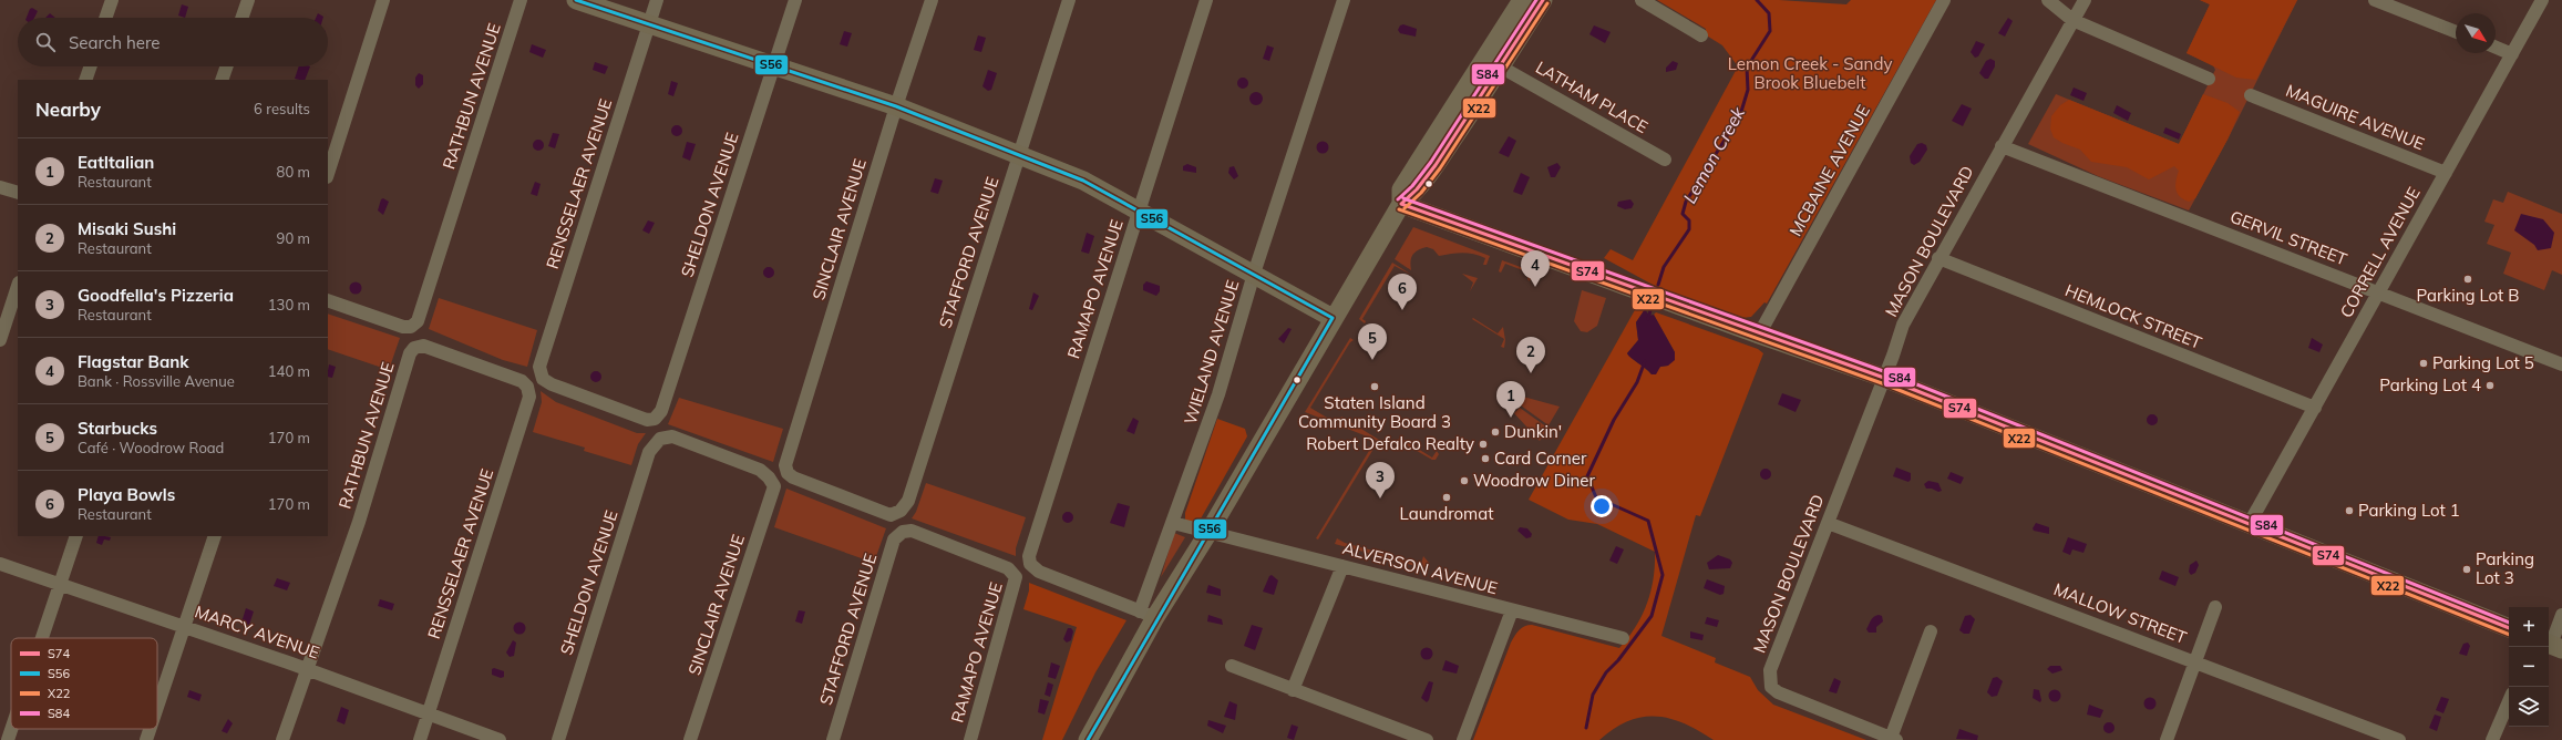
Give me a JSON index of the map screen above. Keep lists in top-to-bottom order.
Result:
{
  "streets": {
    "street": [
      "RATHBUN AVENUE",
      "LATHAM PLACE",
      "MAGUIRE AVENUE",
      "MCBAINE AVENUE",
      "RENSSELAER AVENUE",
      "SHELDON AVENUE",
      "SINCLAIR AVENUE",
      "GERVIL STREET",
      "MASON BOULEVARD",
      "STAFFORD AVENUE",
      "CORRELL AVENUE",
      "RAMAPO AVENUE",
      "HEMLOCK STREET",
      "WIELAND AVENUE",
      "ALVERSON AVENUE",
      "MALLOW STREET",
      "MARCY AVENUE"
    ]
  },
  "crossings": [
    ["RATHBUN AVENUE", "RENSSELAER AVENUE"],
    ["RATHBUN AVENUE", "MARCY AVENUE"],
    ["MAGUIRE AVENUE", "CORRELL AVENUE"],
    ["RENSSELAER AVENUE", "SHELDON AVENUE"],
    ["RENSSELAER AVENUE", "MARCY AVENUE"],
    ["SHELDON AVENUE", "SINCLAIR AVENUE"],
    ["SINCLAIR AVENUE", "STAFFORD AVENUE"],
    ["GERVIL STREET", "MASON BOULEVARD"],
    ["GERVIL STREET", "CORRELL AVENUE"],
    ["MASON BOULEVARD", "HEMLOCK STREET"],
    ["MASON BOULEVARD", "MALLOW STREET"],
    ["STAFFORD AVENUE", "RAMAPO AVENUE"],
    ["CORRELL AVENUE", "HEMLOCK STREET"],
    ["RAMAPO AVENUE", "WIELAND AVENUE"],
    ["WIELAND AVENUE", "ALVERSON AVENUE"]
  ],
  "water": ["Lemon Creek"],
  "parks": ["Lemon Creek - Sandy Brook Bluebelt"],
  "places": [
    "Parking Lot B",
    "Parking Lot 5",
    "Parking Lot 4",
    "Staten Island Community Board 3",
    "Dunkin'",
    "Robert Defalco Realty",
    "Card Corner",
    "Woodrow Diner",
    "Laundromat",
    "Parking Lot 1",
    "Parking Lot 3"
  ],
  "lines": [
    "transit line S74",
    "transit line S56",
    "transit line S84",
    "transit line X22"
  ],
  "legend": [
    "S74",
    "S56",
    "X22",
    "S84"
  ],
  "north": "bottom right",
  "page": {
    "search": "Search here",
    "heading": ["Nearby", "6 results"],
    "list": [
      {
        "mark": "1",
        "name": "EatItalian",
        "note": "Restaurant",
        "value": "80 m"
      },
      {
        "mark": "2",
        "name": "Misaki Sushi",
        "note": "Restaurant",
        "value": "90 m"
      },
      {
        "mark": "3",
        "name": "Goodfella's Pizzeria",
        "note": "Restaurant",
        "value": "130 m"
      },
      {
        "mark": "4",
        "name": "Flagstar Bank",
        "note": "Bank · Rossville Avenue",
        "value": "140 m"
      },
      {
        "mark": "5",
        "name": "Starbucks",
        "note": "Café · Woodrow Road",
        "value": "170 m"
      },
      {
        "mark": "6",
        "name": "Playa Bowls",
        "note": "Restaurant",
        "value": "170 m"
      }
    ],
    "pins": [
      "4",
      "6",
      "5",
      "2",
      "1",
      "3"
    ],
    "map_buttons": ["+", "−"]
  }
}
